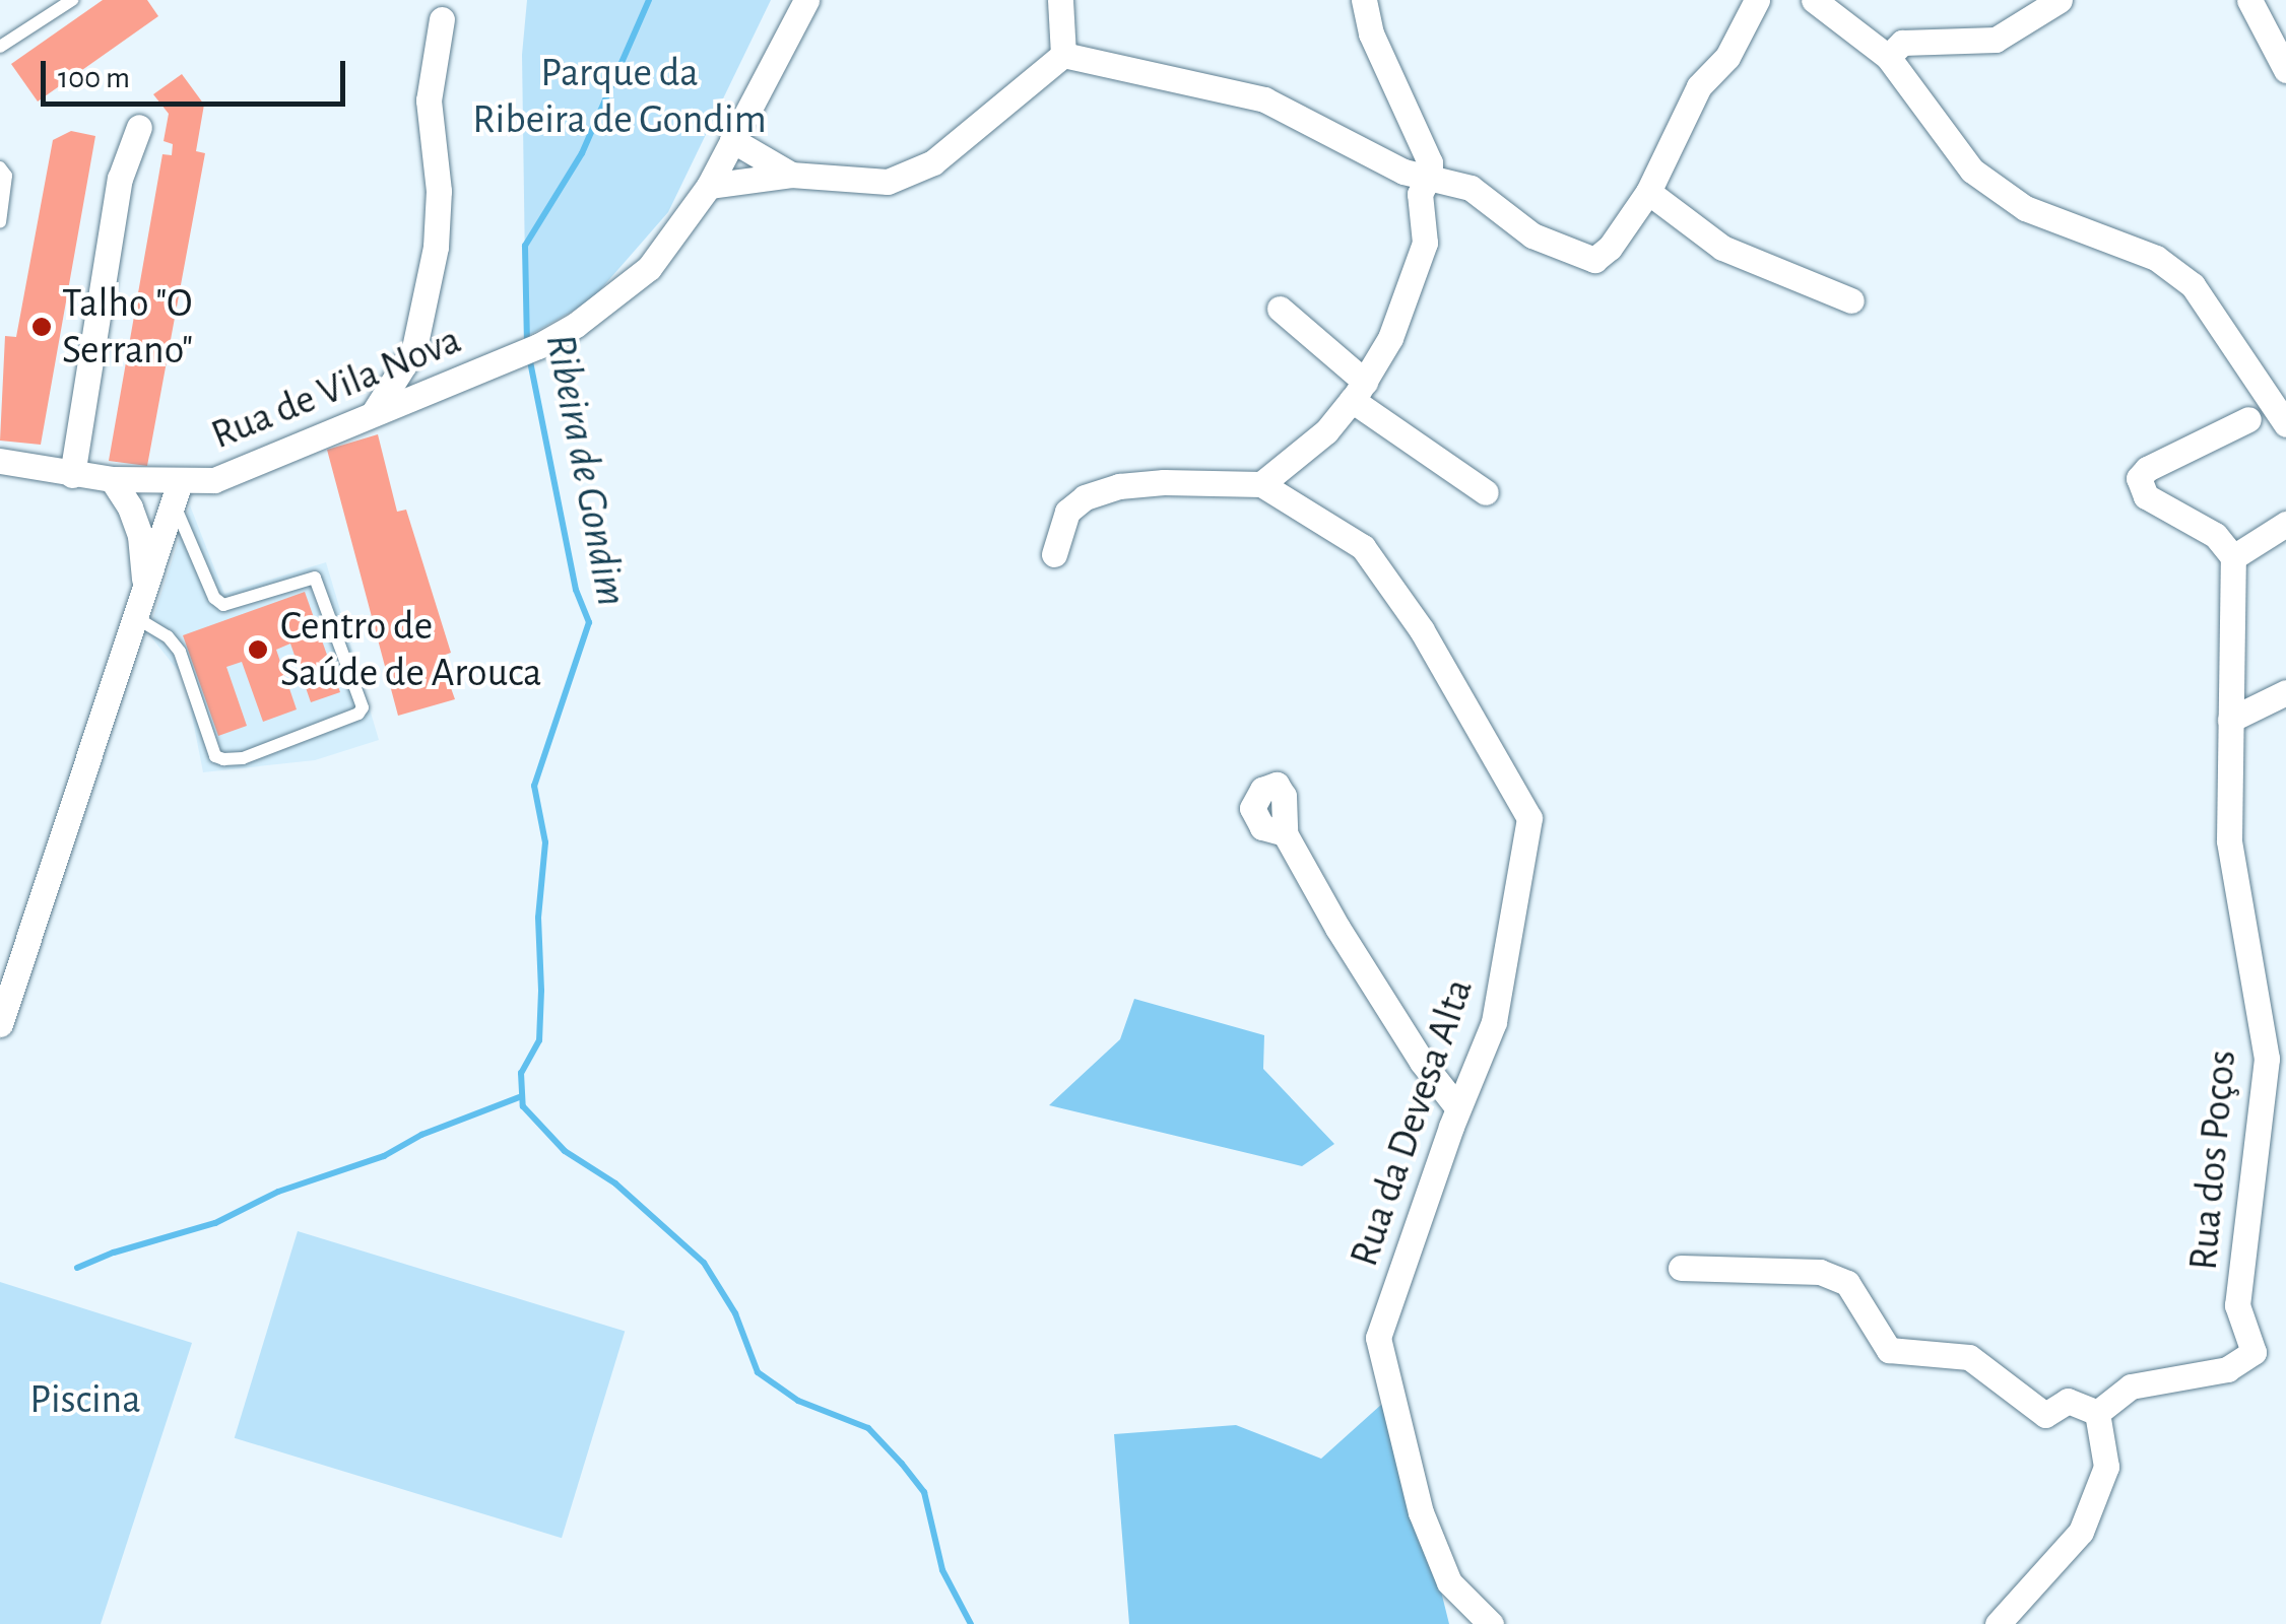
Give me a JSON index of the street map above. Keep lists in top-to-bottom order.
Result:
{
  "streets": {
    "street": ["Rua de Vila Nova", "Rua da Devesa Alta", "Rua dos Poços"]
  },
  "water": ["Ribeira de Gondim"],
  "parks": ["Parque da Ribeira de Gondim", "Piscina"],
  "places": ["Talho \"O Serrano\"", "Centro de Saúde de Arouca"],
  "scale_bar": "100 m"
}
